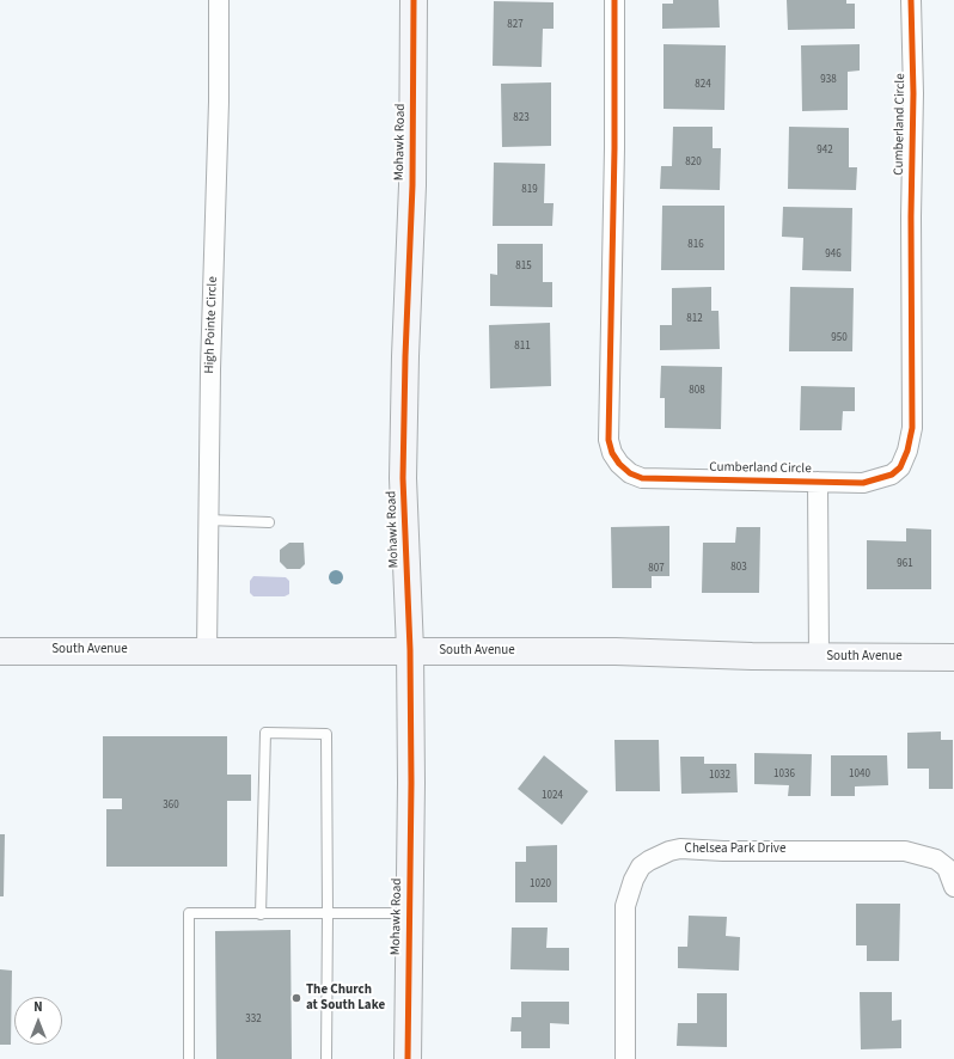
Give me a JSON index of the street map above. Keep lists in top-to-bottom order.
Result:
{
  "streets": {
    "street": [
      "Cumberland Circle",
      "Mohawk Road",
      "High Pointe Circle",
      "South Avenue",
      "Chelsea Park Drive"
    ]
  },
  "crossings": [
    ["Cumberland Circle", "South Avenue"],
    ["Mohawk Road", "South Avenue"],
    ["High Pointe Circle", "South Avenue"]
  ],
  "places": ["The Church at South Lake"],
  "house_numbers": [
    "827",
    "938",
    "824",
    "823",
    "942",
    "820",
    "819",
    "816",
    "946",
    "815",
    "812",
    "950",
    "811",
    "808",
    "961",
    "803",
    "807",
    "1036",
    "1040",
    "1032",
    "1024",
    "360",
    "1020",
    "332"
  ],
  "north": "top"
}
